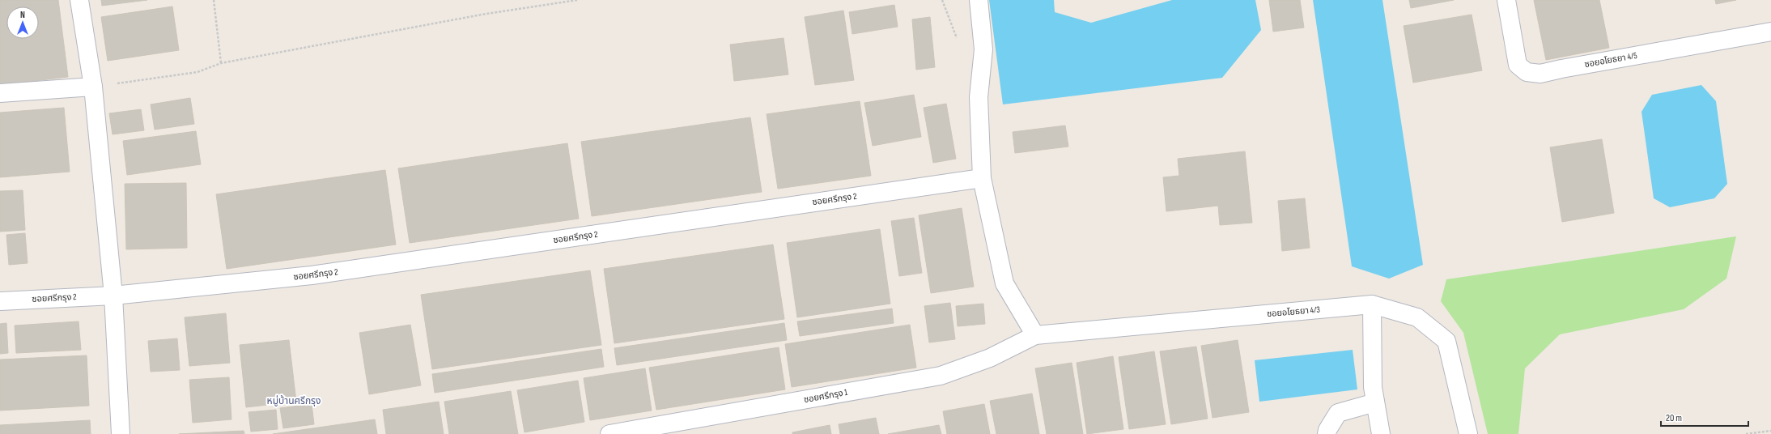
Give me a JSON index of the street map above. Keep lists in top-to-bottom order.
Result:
{
  "streets": {
    "street": [
      "ซอยอโยธยา 4/5",
      "ซอยศรีกรุง 2",
      "ซอยอโยธยา 4/3",
      "ซอยศรีกรุง 1"
    ]
  },
  "crossings": [
    ["ซอยอโยธยา 4/3", "ซอยศรีกรุง 1"]
  ],
  "districts": ["หมู่บ้านศรีกรุง"],
  "scale_bar": "20 m",
  "north": "top"
}
